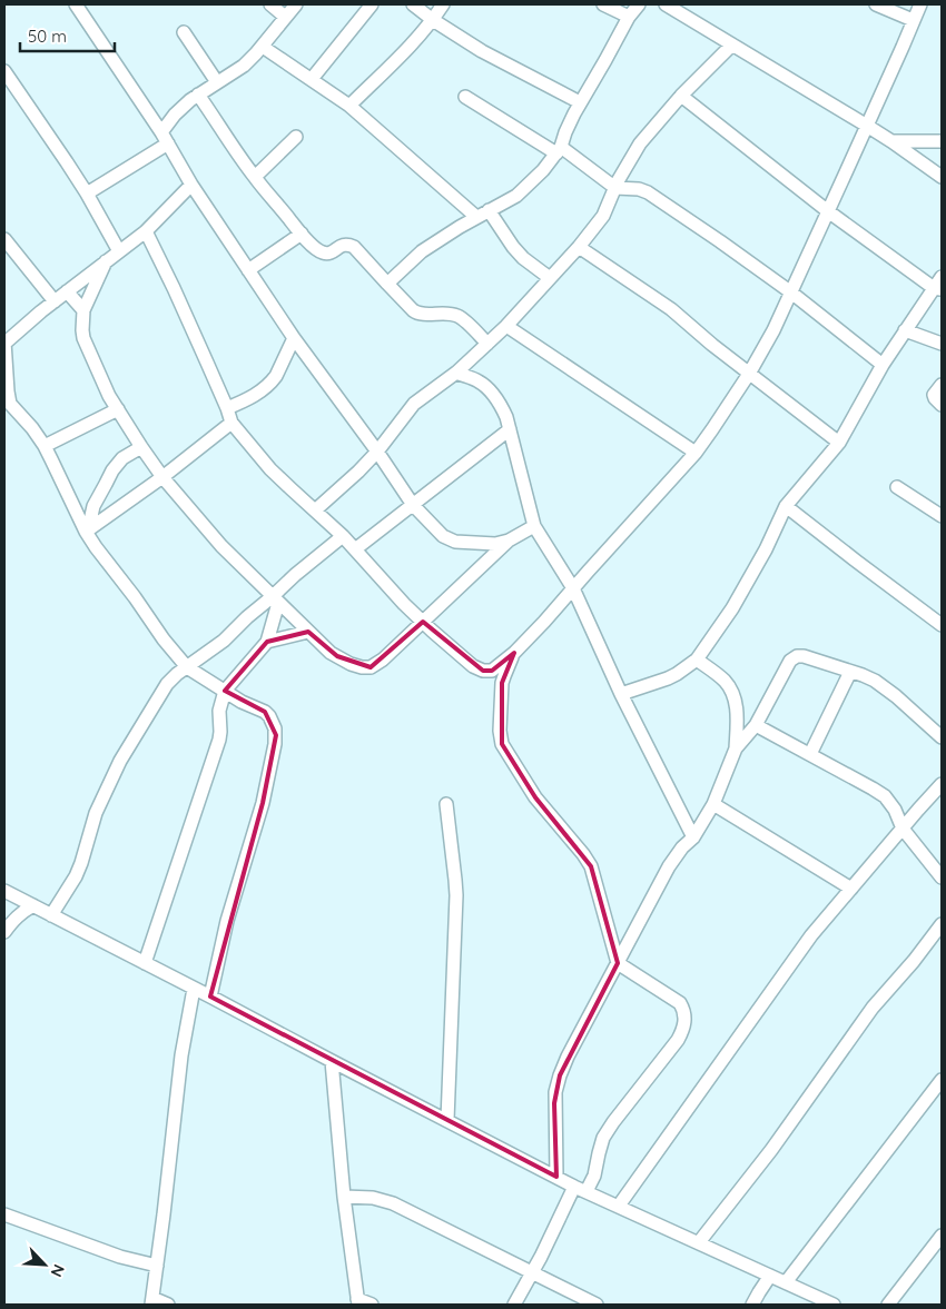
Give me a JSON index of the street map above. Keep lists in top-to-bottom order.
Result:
{
  "scale_bar": "50 m",
  "north": "bottom right"
}
